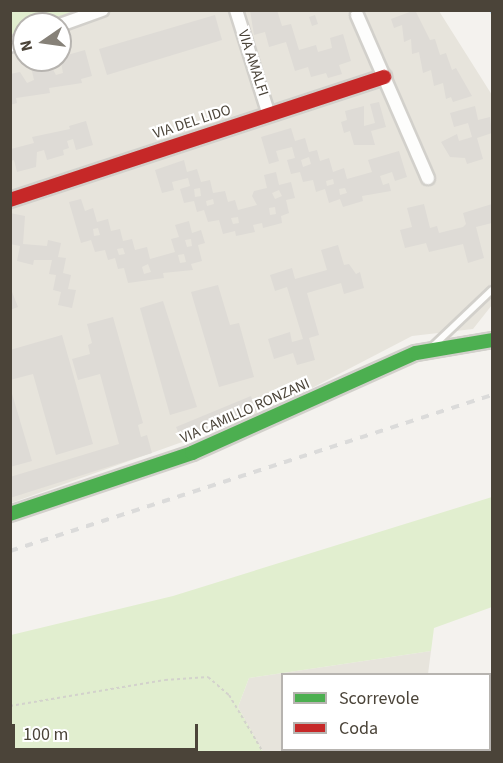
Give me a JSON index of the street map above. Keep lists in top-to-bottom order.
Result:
{
  "streets": {
    "street": ["VIA AMALFI", "VIA DEL LIDO", "VIA CAMILLO RONZANI"]
  },
  "crossings": [
    ["VIA AMALFI", "VIA DEL LIDO"]
  ],
  "legend": ["Scorrevole", "Coda"],
  "scale_bar": "100 m",
  "north": "left"
}
